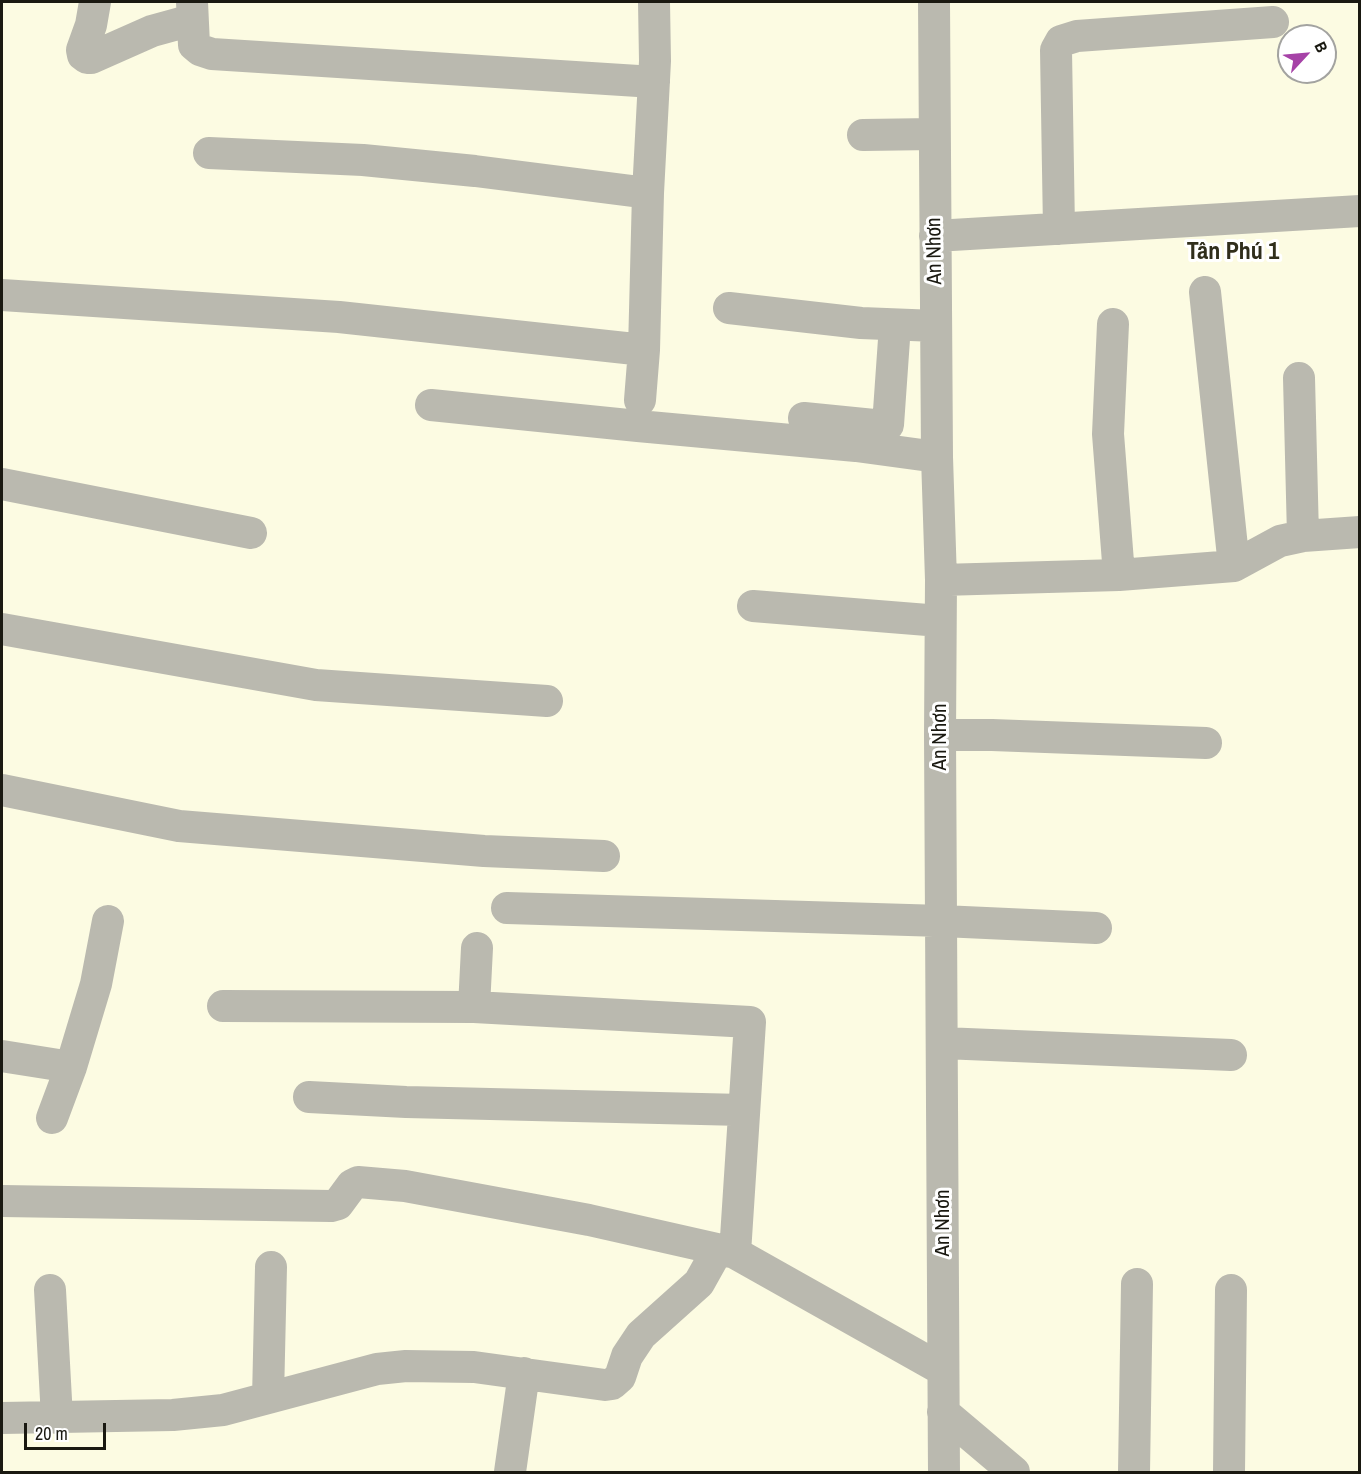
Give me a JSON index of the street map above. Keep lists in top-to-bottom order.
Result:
{
  "streets": {
    "street": ["An Nhơn"]
  },
  "districts": ["Tân Phú 1"],
  "scale_bar": "20 m",
  "north": "top right"
}
